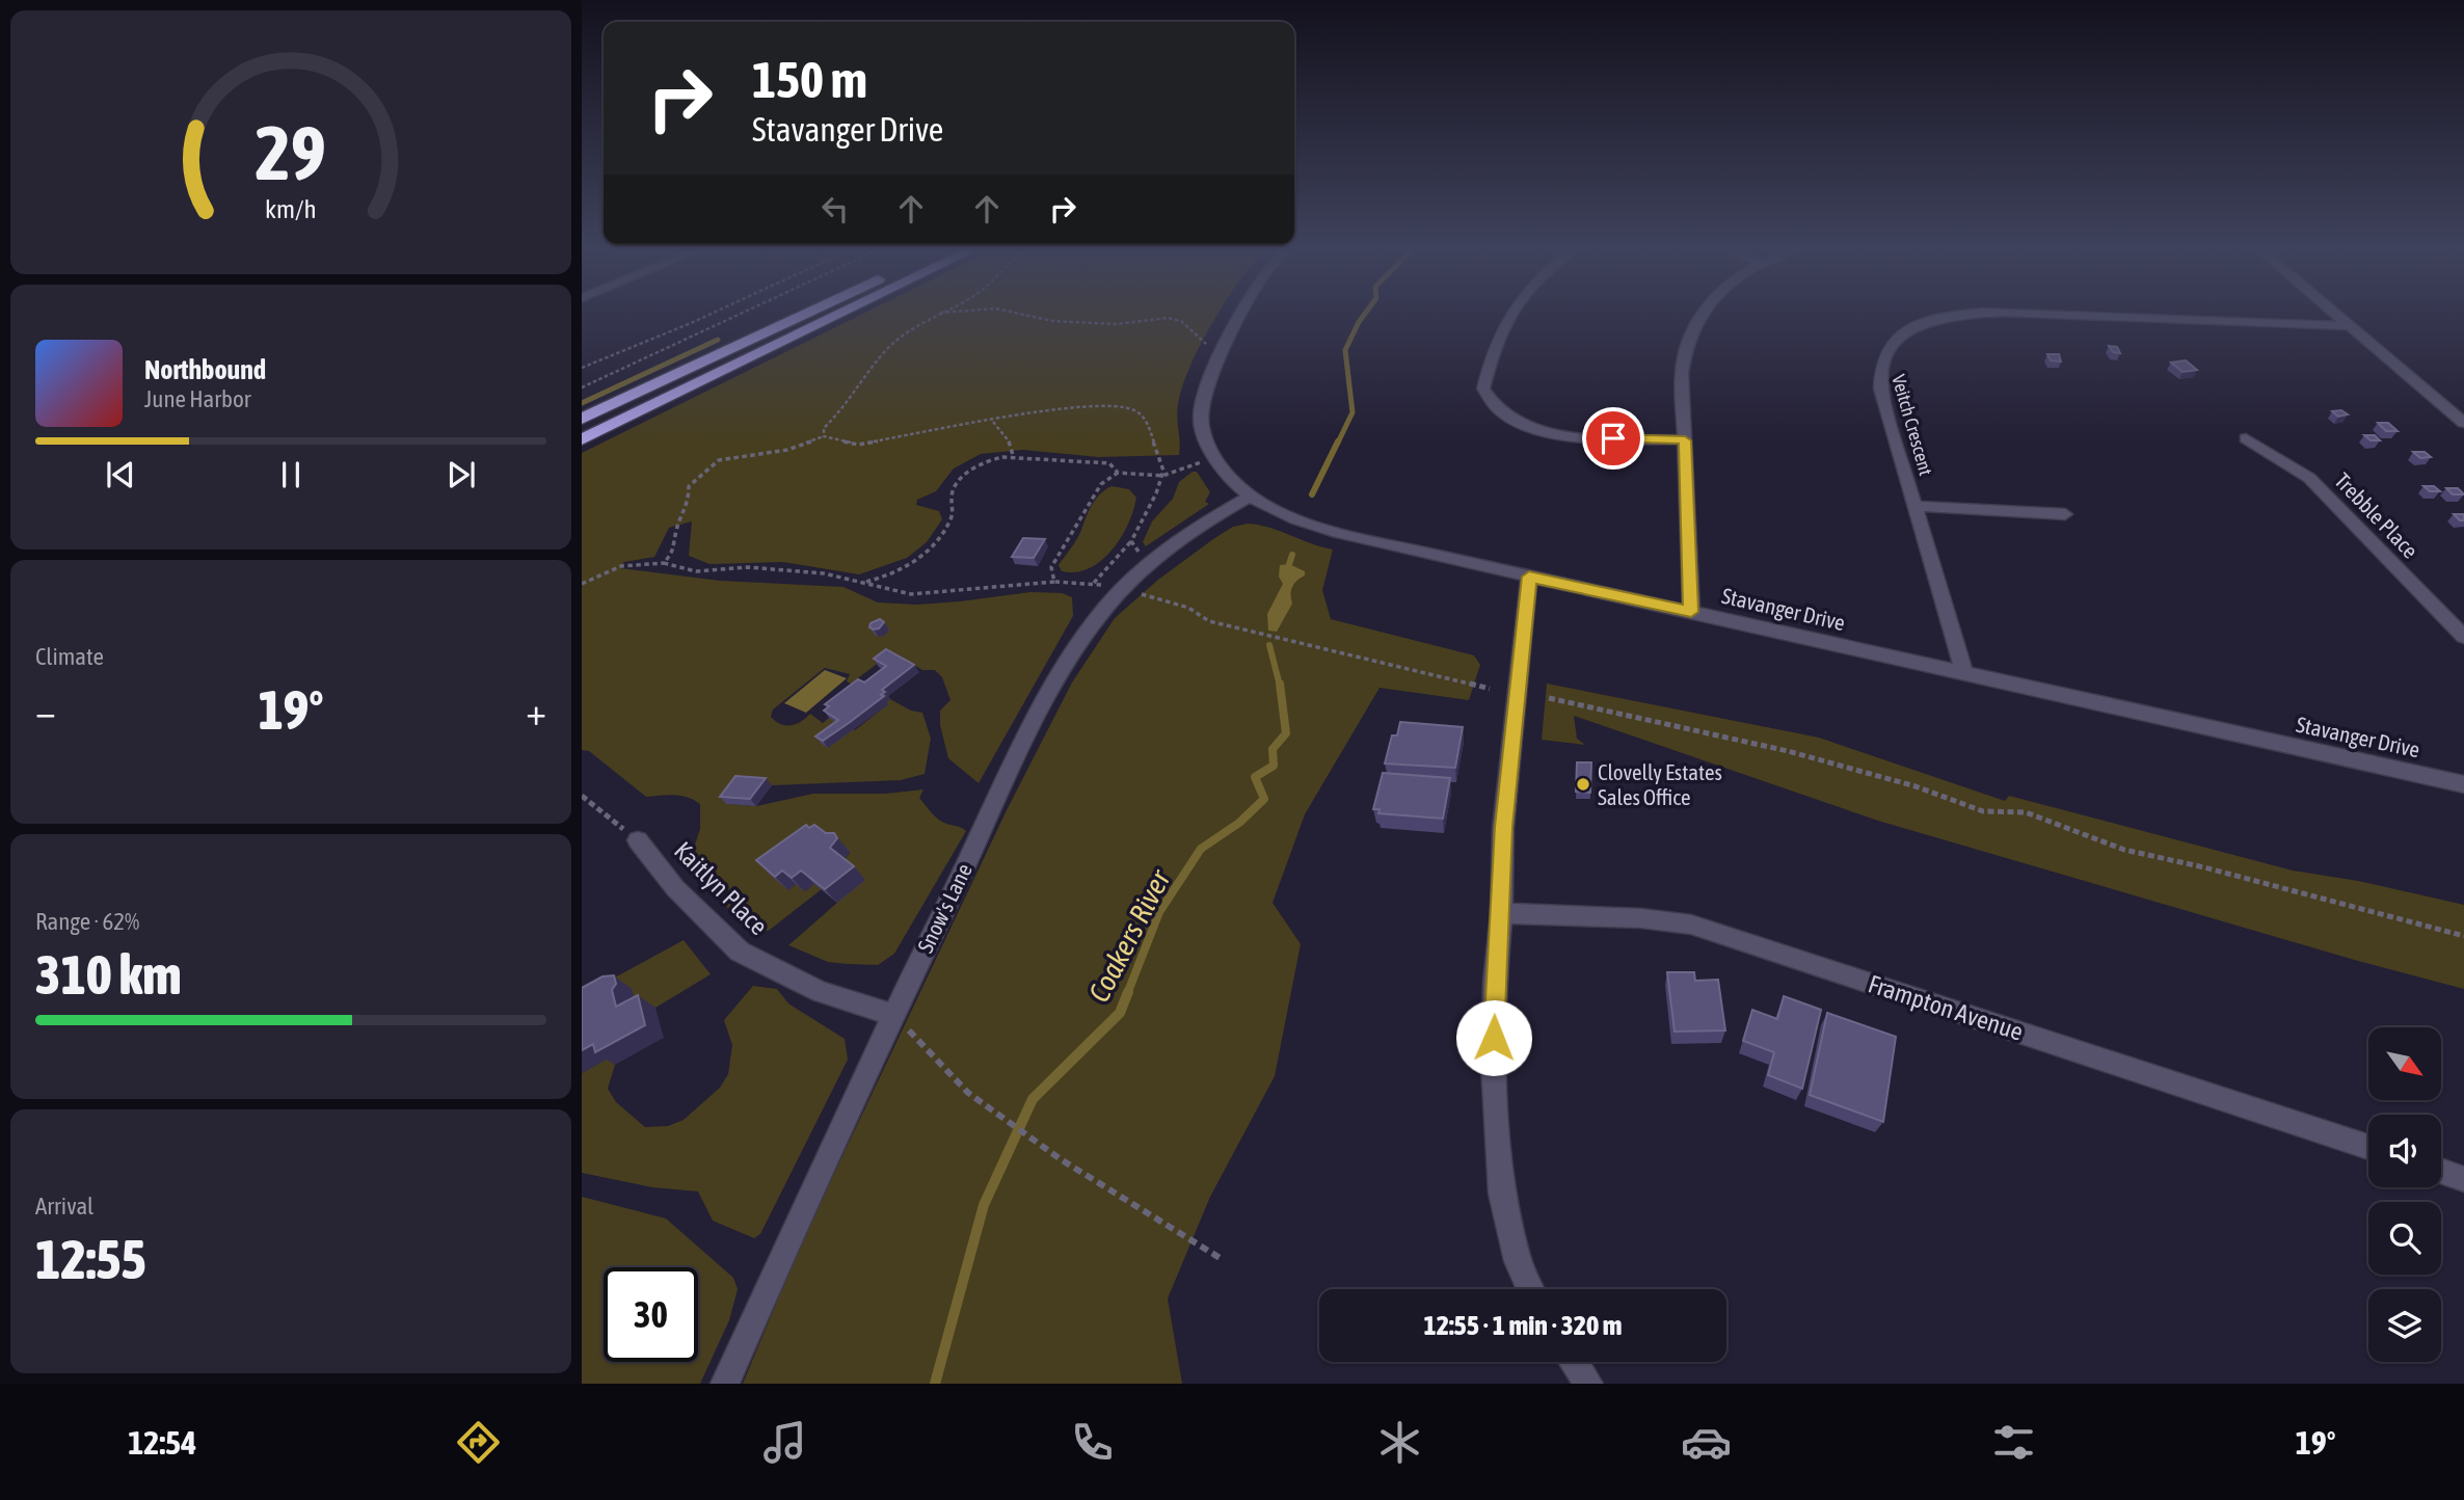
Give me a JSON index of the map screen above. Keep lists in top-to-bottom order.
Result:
{
  "streets": {
    "street": [
      "Veitch Crescent",
      "Trebble Place",
      "Stavanger Drive",
      "Kaitlyn Place",
      "Snow's Lane",
      "Frampton Avenue"
    ]
  },
  "crossings": [
    ["Veitch Crescent", "Stavanger Drive"],
    ["Stavanger Drive", "Snow's Lane"],
    ["Kaitlyn Place", "Snow's Lane"]
  ],
  "water": ["Coakers River"],
  "places": ["Clovelly Estates Sales Office"],
  "north": "bottom right",
  "page": {
    "turn": ["150 m", "Stavanger Drive"],
    "song": ["Northbound", "June Harbor"],
    "tile": [
      "Climate",
      ["Range · 62%", "310 km"],
      ["Arrival", "12:55"]
    ],
    "heat": ["−", "19°", "+"],
    "limit": "30",
    "trip": "12:55 · 1 min · 320 m",
    "tabs": ["12:54", "19°"],
    "gauge": ["29", "km/h"]
  }
}
